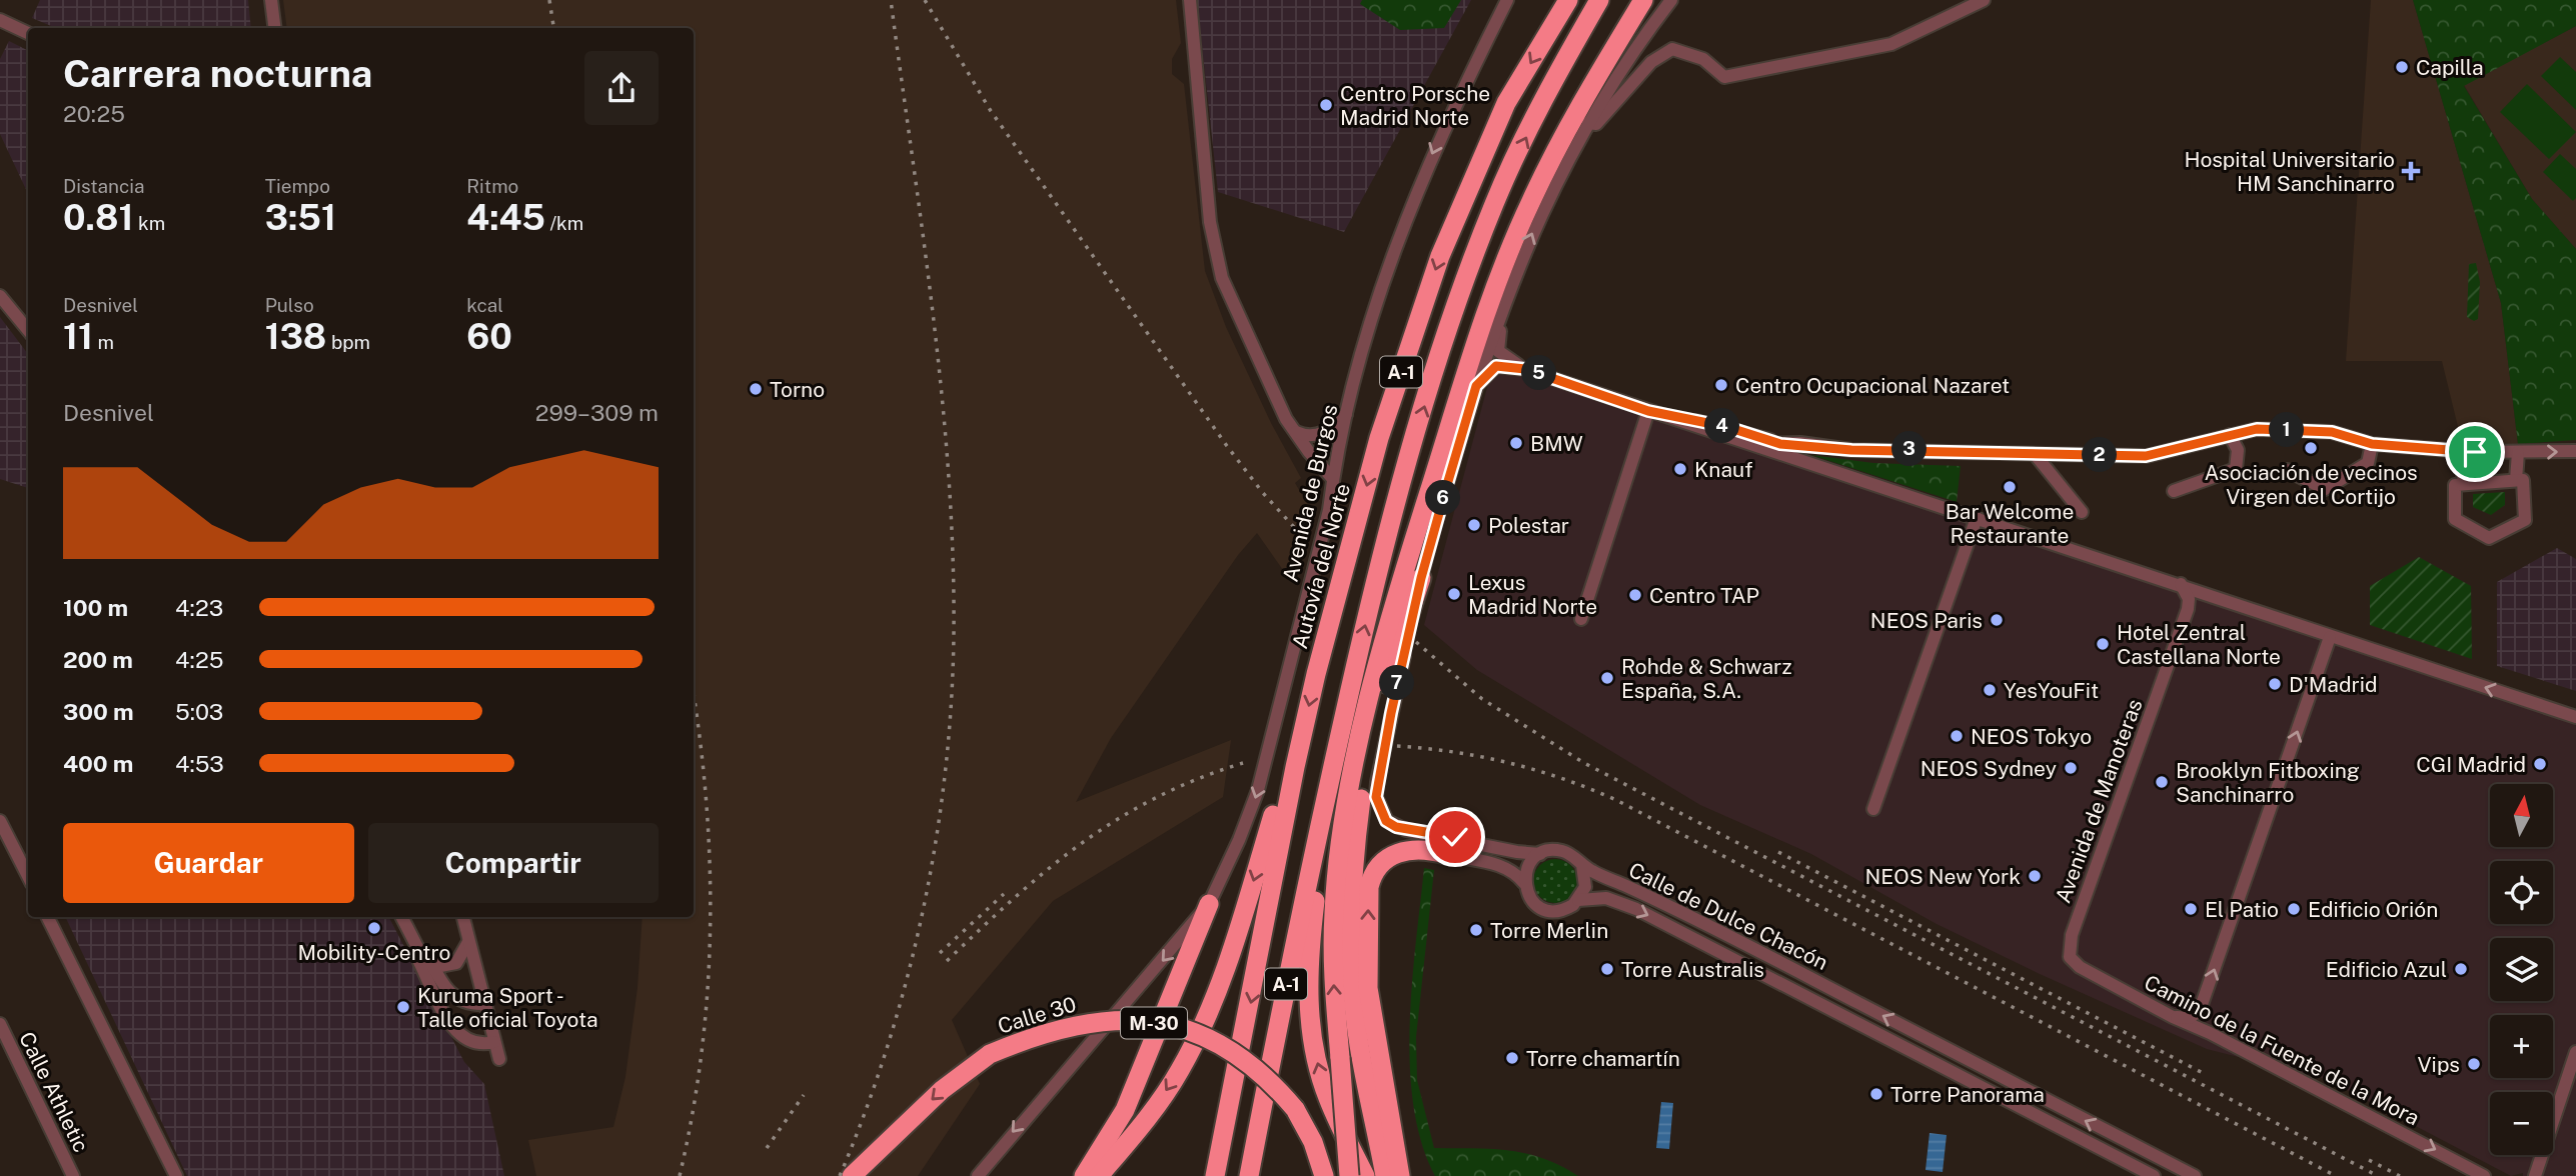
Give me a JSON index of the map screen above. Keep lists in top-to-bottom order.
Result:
{
  "streets": {
    "highway": [
      "A-1",
      "Autovía del Norte",
      "Calle 30",
      "M-30"
    ],
    "street": [
      "Avenida de Burgos",
      "Avenida de Manoteras",
      "Calle de Dulce Chacón",
      "Camino de la Fuente de la Mora",
      "Calle Athletic"
    ]
  },
  "crossings": [
    ["Avenida de Manoteras", "Camino de la Fuente de la Mora"]
  ],
  "one_way": ["Avenida de Burgos", "Camino de la Fuente de la Mora"],
  "places": {
    "other": [
      "Capilla",
      "Centro Porsche Madrid Norte",
      "Centro Ocupacional Nazaret",
      "Torno",
      "BMW",
      "Asociación de vecinos Virgen del Cortijo",
      "Knauf",
      "Bar Welcome Restaurante",
      "Polestar",
      "Lexus Madrid Norte",
      "Centro TAP",
      "NEOS Paris",
      "Hotel Zentral Castellana Norte",
      "Rohde & Schwarz España, S.A.",
      "D'Madrid",
      "YesYouFit",
      "NEOS Tokyo",
      "CGI Madrid",
      "NEOS Sydney",
      "Brooklyn Fitboxing Sanchinarro",
      "NEOS New York",
      "El Patio",
      "Edificio Orión",
      "Mobility-Centro",
      "Torre Merlin",
      "Torre Australis",
      "Edificio Azul",
      "Kuruma Sport - Talle oficial Toyota",
      "Torre chamartín",
      "Vips",
      "Torre Panorama"
    ],
    "health": ["Hospital Universitario HM Sanchinarro"]
  },
  "north": "top",
  "page": {
    "heading": ["Carrera nocturna", "20:25"],
    "stats": [
      ["Distancia", "0.81 km"],
      ["Tiempo", "3:51"],
      ["Ritmo", "4:45 /km"],
      ["Desnivel", "11 m"],
      ["Pulso", "138 bpm"],
      ["kcal", "60"]
    ],
    "pins": [
      "5",
      "4",
      "1",
      "3",
      "2",
      "6",
      "7"
    ],
    "chart": ["Desnivel", "299–309 m"],
    "list": [
      {
        "name": "100 m",
        "note": "4:23"
      },
      {
        "name": "200 m",
        "note": "4:25"
      },
      {
        "name": "300 m",
        "note": "5:03"
      },
      {
        "name": "400 m",
        "note": "4:53"
      }
    ],
    "map_buttons": ["+", "−"],
    "buttons": ["Guardar", "Compartir"]
  }
}
